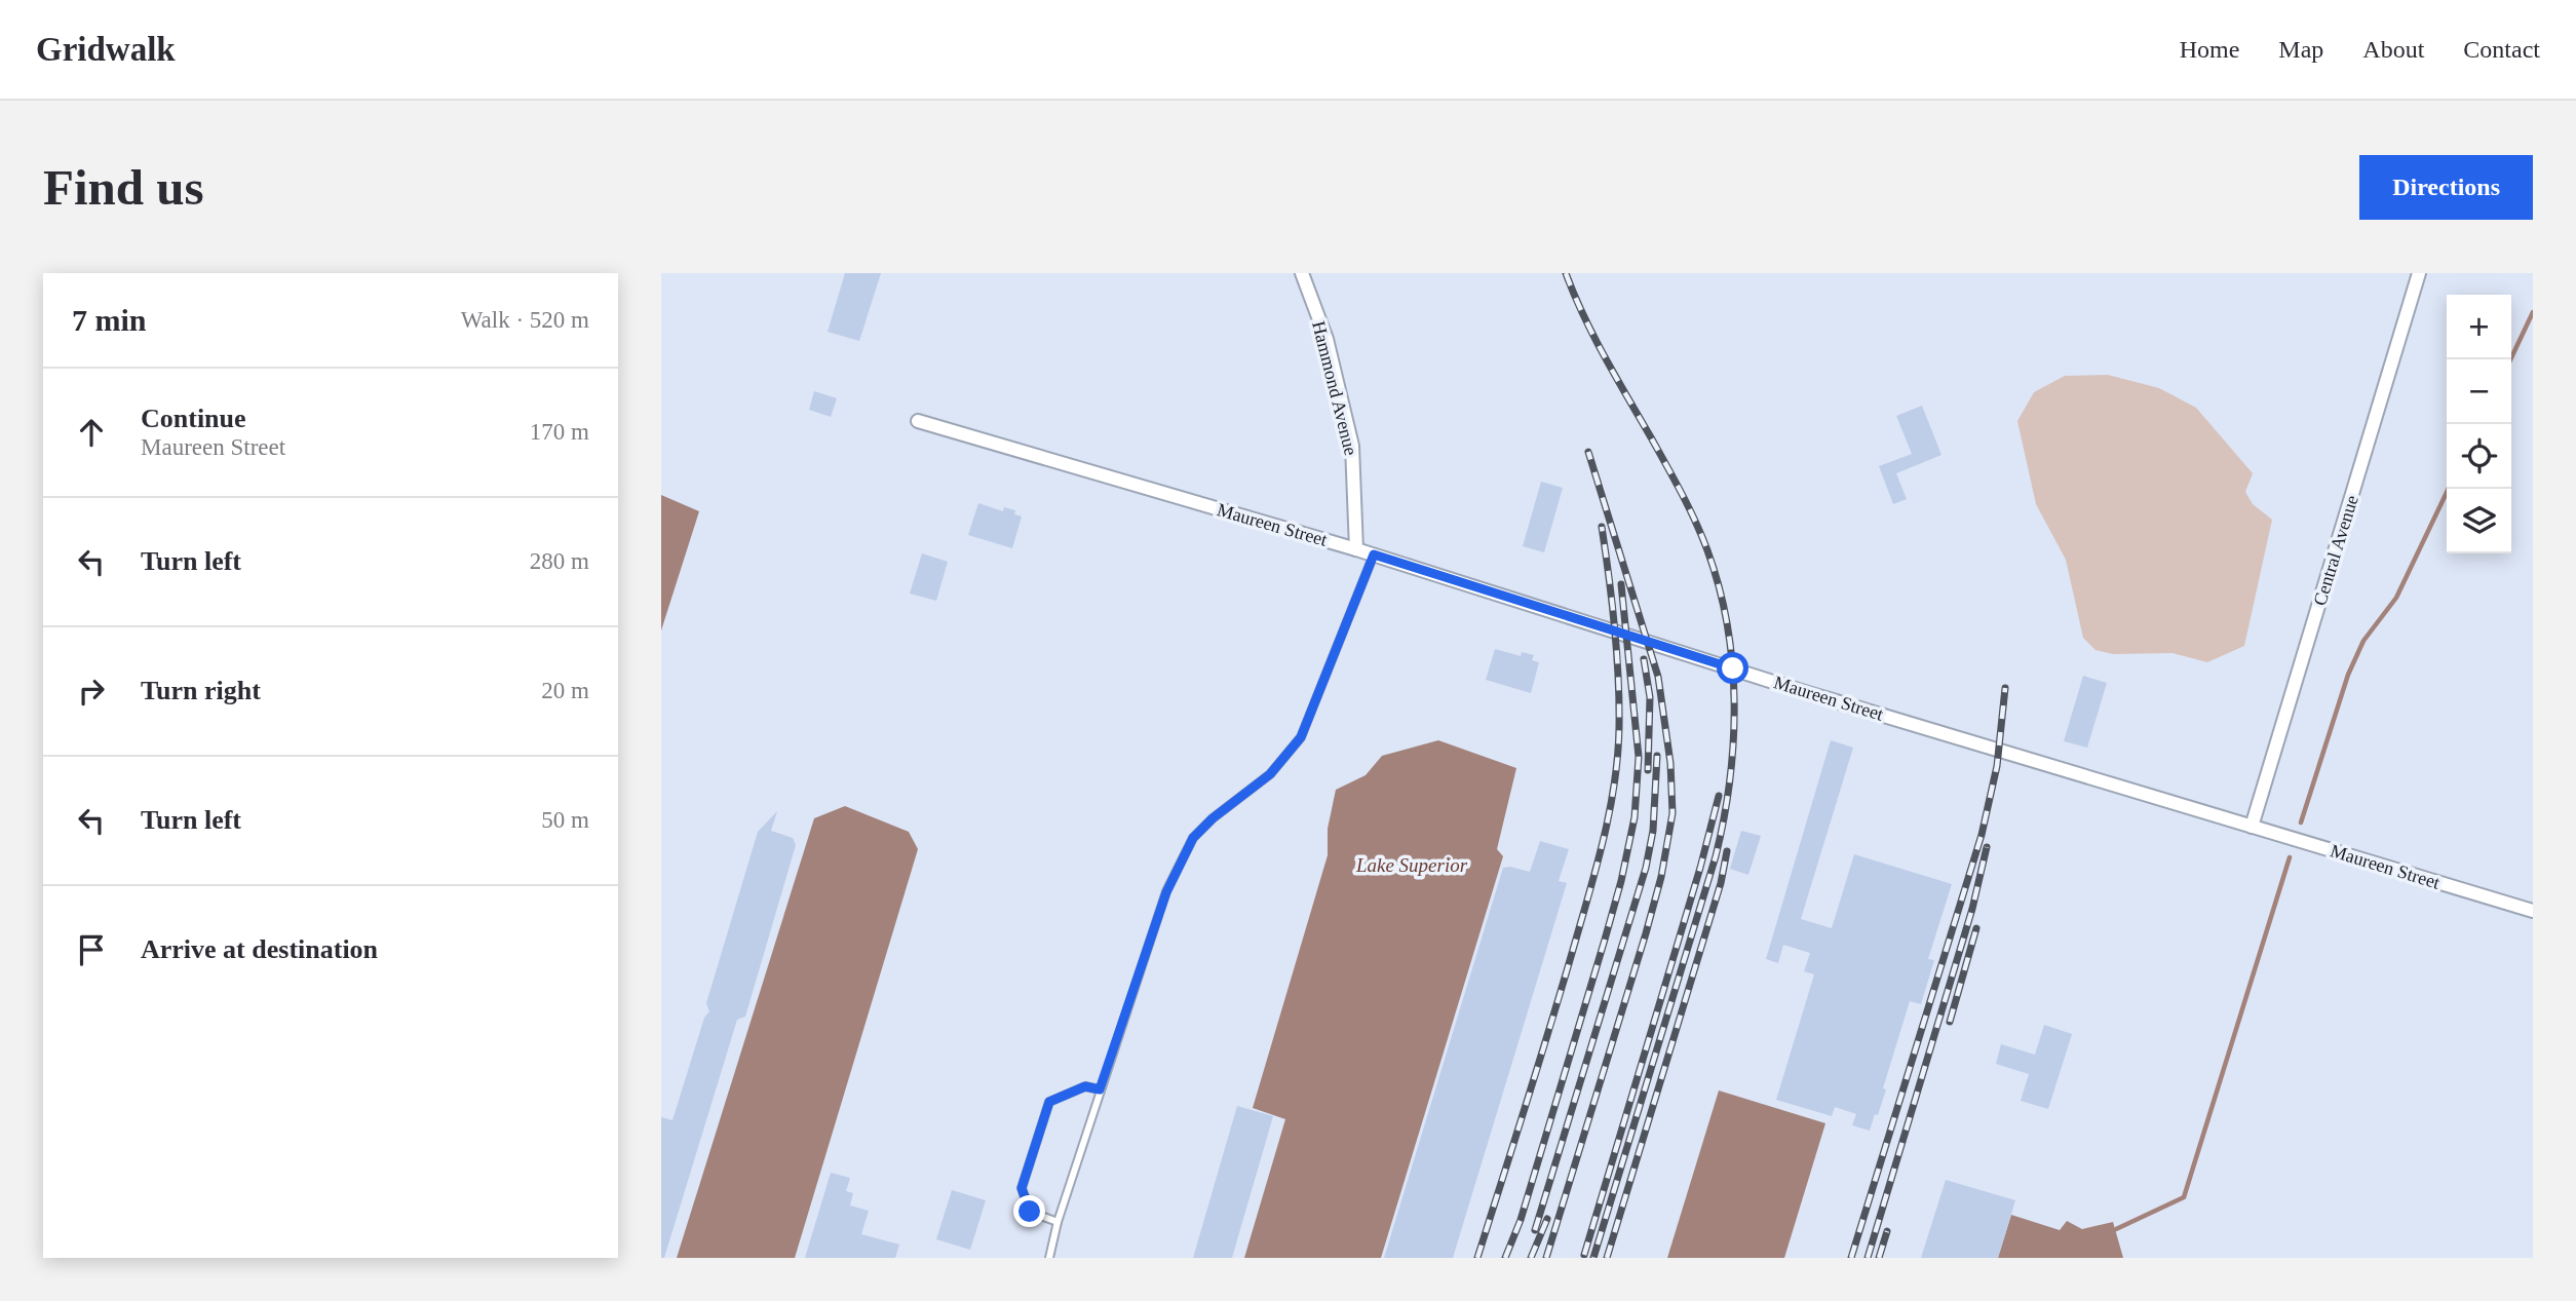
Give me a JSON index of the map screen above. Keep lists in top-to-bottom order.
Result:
{
  "streets": {
    "street": ["Hammond Avenue", "Maureen Street", "Central Avenue"]
  },
  "crossings": [
    ["Hammond Avenue", "Maureen Street"],
    ["Maureen Street", "Central Avenue"]
  ],
  "water": ["Lake Superior"],
  "page": {
    "header": "Gridwalk",
    "nav": [
      "Home",
      "Map",
      "About",
      "Contact"
    ],
    "buttons": "Directions",
    "title": "Find us",
    "heading": ["7 min", "Walk · 520 m"],
    "map_buttons": ["+", "−"],
    "list": [
      ["Continue", "Maureen Street", "170 m"],
      ["Turn left", "280 m"],
      ["Turn right", "20 m"],
      ["Turn left", "50 m"],
      "Arrive at destination"
    ]
  }
}
